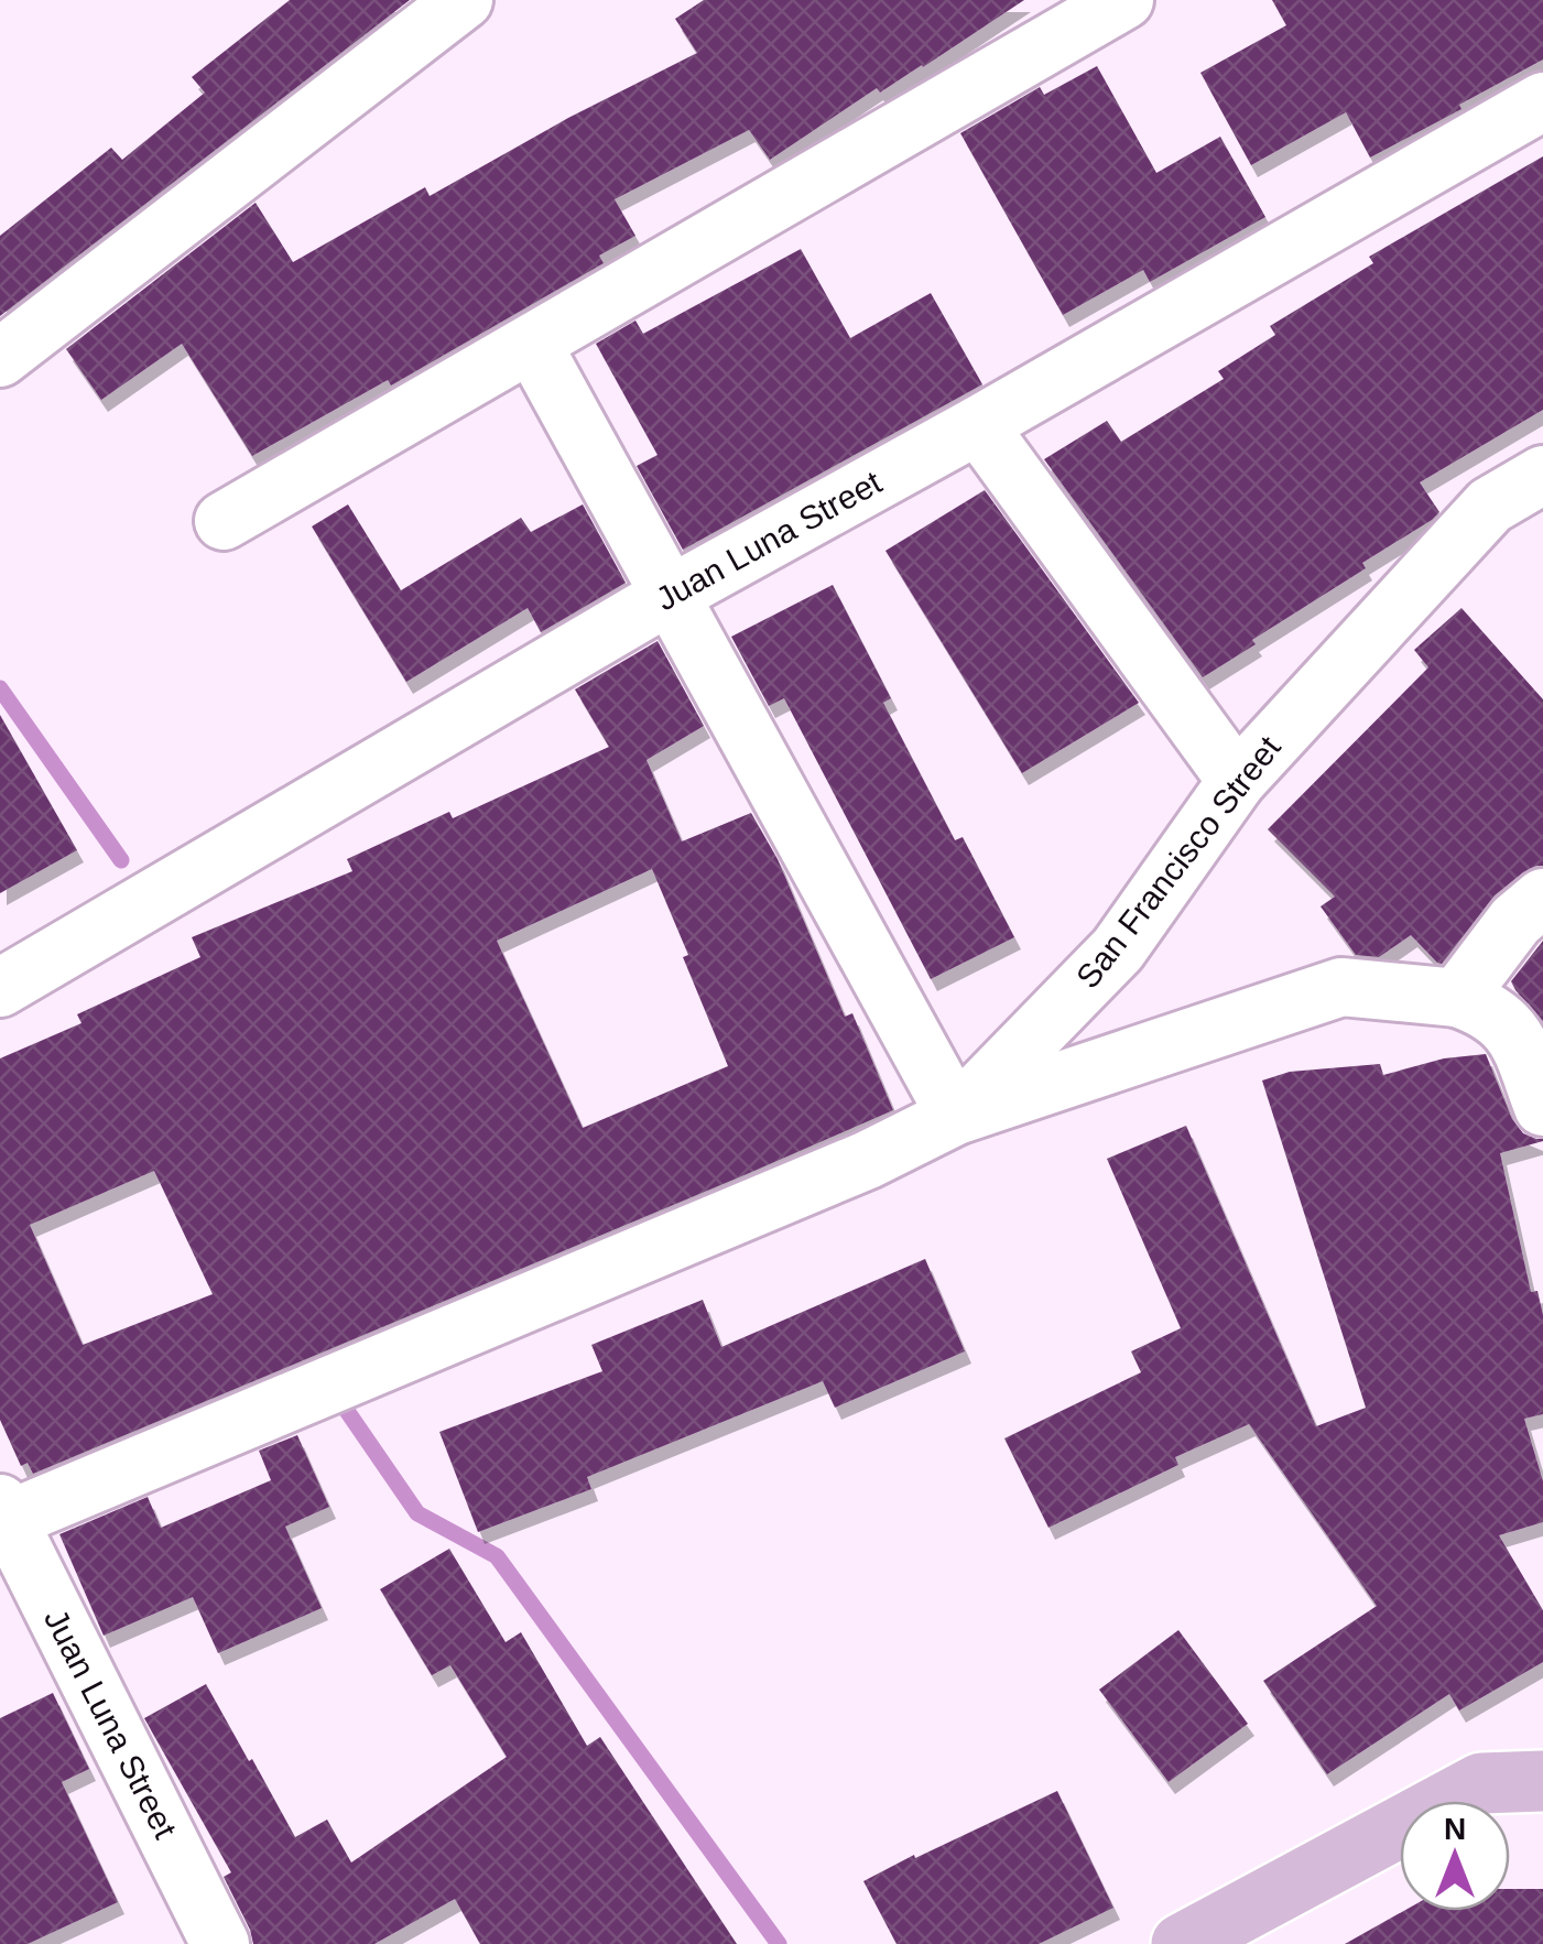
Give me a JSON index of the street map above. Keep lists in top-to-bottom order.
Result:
{
  "streets": {
    "street": ["Juan Luna Street", "San Francisco Street"]
  },
  "north": "top"
}
